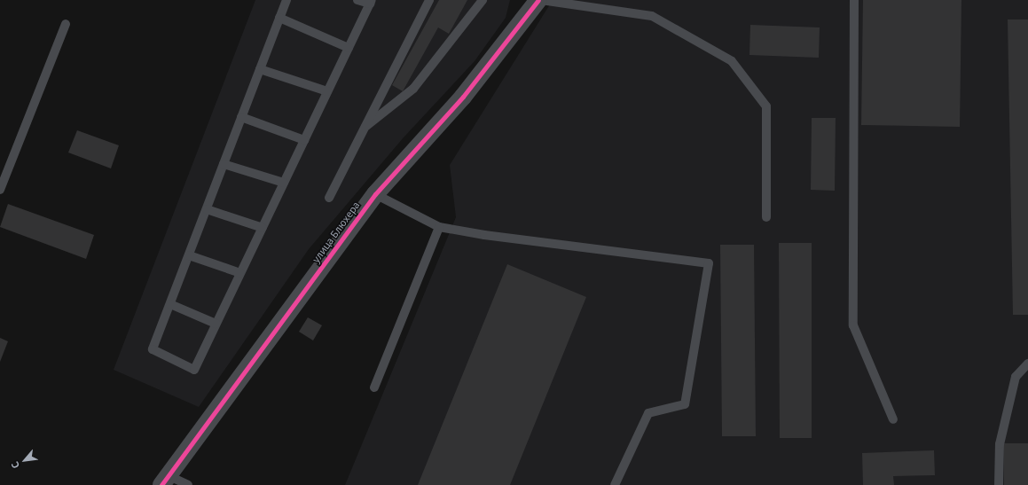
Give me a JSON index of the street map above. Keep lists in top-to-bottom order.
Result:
{
  "streets": {
    "street": ["улица Блюхера"]
  },
  "north": "bottom left"
}
